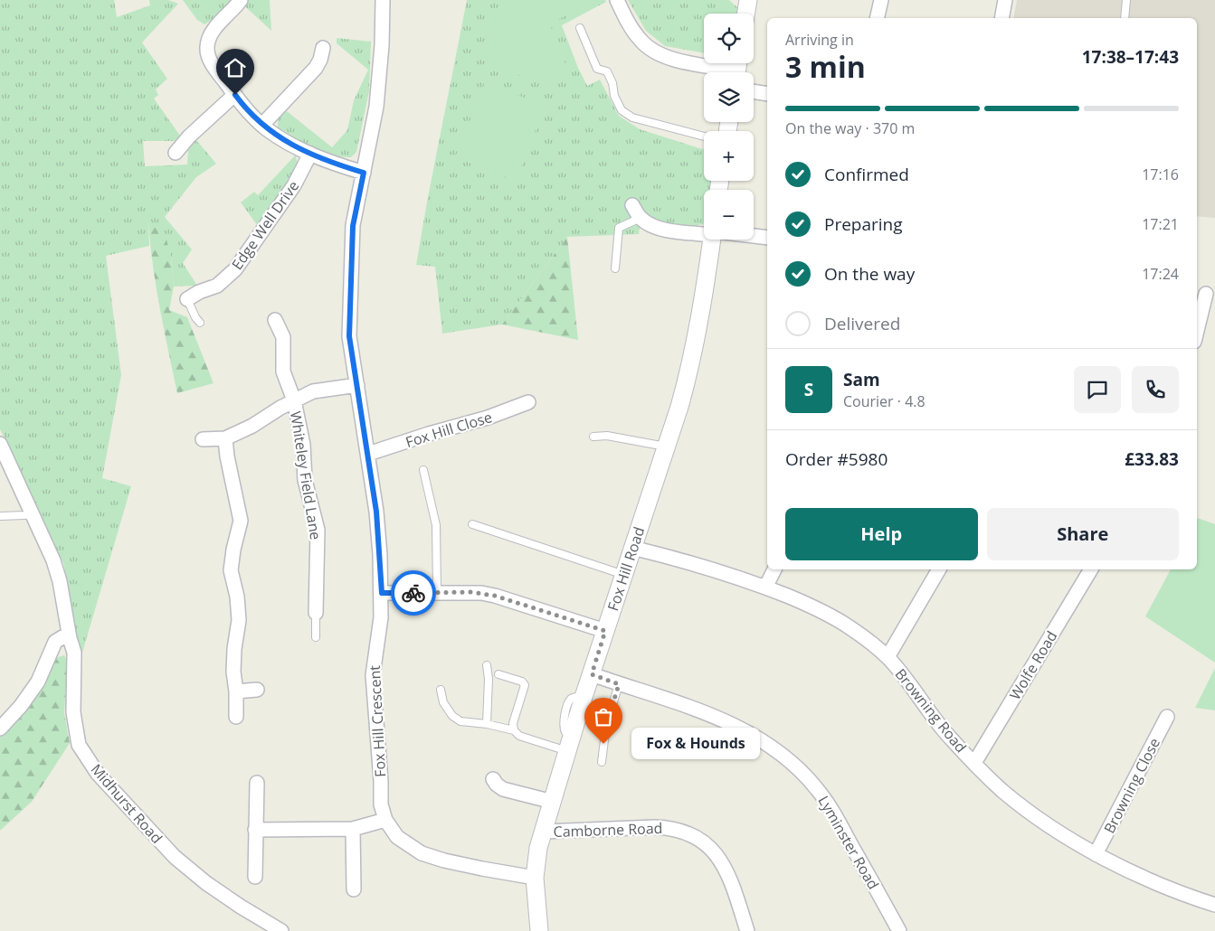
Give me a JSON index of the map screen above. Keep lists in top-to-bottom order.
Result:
{
  "streets": {
    "street": [
      "Edge Well Drive",
      "Fox Hill Close",
      "Whiteley Field Lane",
      "Fox Hill Road",
      "Wolfe Road",
      "Browning Road",
      "Fox Hill Crescent",
      "Browning Close",
      "Midhurst Road",
      "Camborne Road",
      "Lyminster Road"
    ]
  },
  "crossings": [
    ["Fox Hill Close", "Fox Hill Crescent"],
    ["Fox Hill Road", "Browning Road"],
    ["Fox Hill Road", "Fox Hill Crescent"],
    ["Fox Hill Road", "Camborne Road"],
    ["Fox Hill Road", "Lyminster Road"],
    ["Wolfe Road", "Browning Road"],
    ["Browning Road", "Browning Close"]
  ],
  "places": ["Fox & Hounds"],
  "page": {
    "map_buttons": ["+", "−"],
    "heading": ["3 min", "Arriving in", "17:38–17:43"],
    "panel": [
      "Sam",
      "Courier · 4.8",
      "Order #5980",
      "£33.83"
    ],
    "bar": "On the way · 370 m",
    "list": [
      ["Confirmed", "17:16"],
      ["Preparing", "17:21"],
      ["On the way", "17:24"],
      "Delivered"
    ],
    "round": "S",
    "buttons": ["Help", "Share"],
    "bubble": "Fox & Hounds"
  }
}
